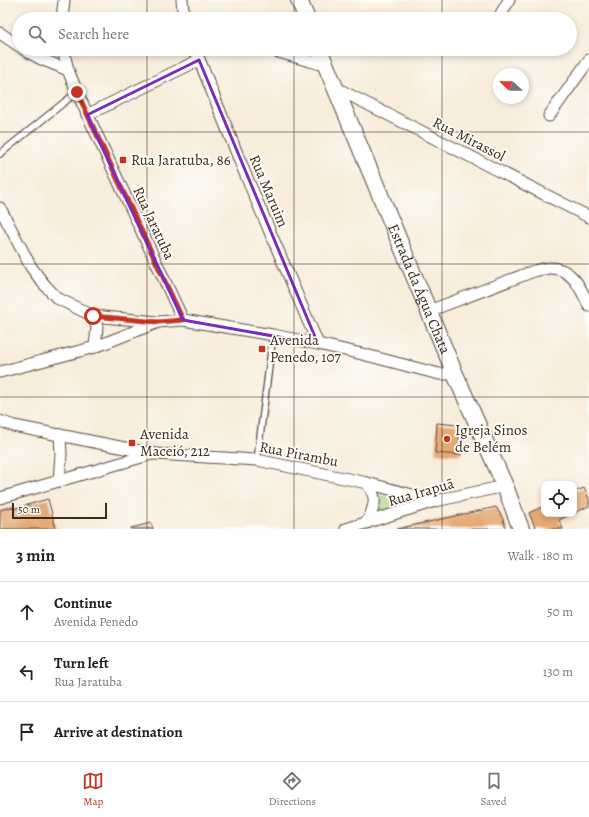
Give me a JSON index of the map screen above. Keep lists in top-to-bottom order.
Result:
{
  "streets": {
    "street": [
      "Rua Mirassol",
      "Rua Maruim",
      "Rua Jaratuba",
      "Estrada da Água Chata",
      "Rua Pirambu",
      "Rua Irapuã"
    ]
  },
  "crossings": [
    ["Rua Mirassol", "Estrada da Água Chata"],
    ["Estrada da Água Chata", "Rua Irapuã"],
    ["Rua Pirambu", "Rua Irapuã"]
  ],
  "places": {
    "transit": ["Rua Jaratuba, 86", "Avenida Penedo, 107", "Avenida Maceió, 212"],
    "other": ["Igreja Sinos de Belém"]
  },
  "scale_bar": "50 m",
  "north": "left",
  "page": {
    "search": "Search here",
    "scale": "50 m",
    "heading": ["3 min", "Walk · 180 m"],
    "list": [
      ["Continue", "Avenida Penedo", "50 m"],
      ["Turn left", "Rua Jaratuba", "130 m"],
      "Arrive at destination"
    ],
    "nav": ["Map", "Directions", "Saved"]
  }
}
